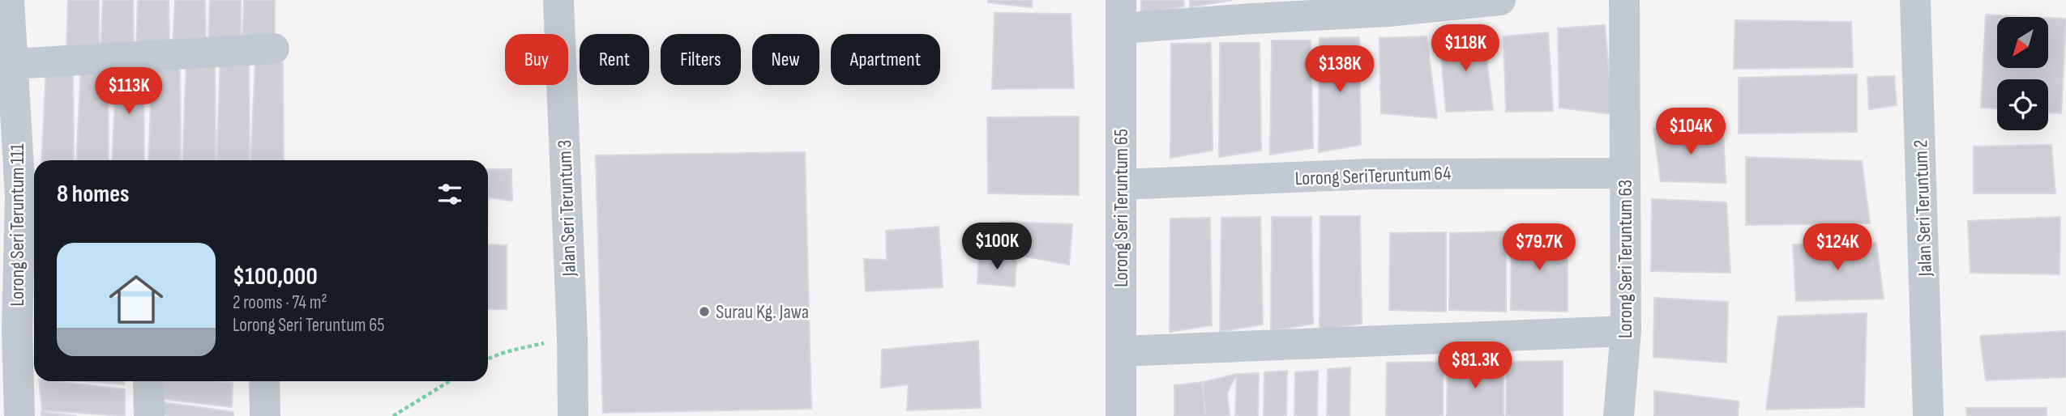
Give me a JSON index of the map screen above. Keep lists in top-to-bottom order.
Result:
{
  "streets": {
    "street": [
      "Lorong SeriTeruntum 64",
      "Jalan Seri Teruntum 3",
      "Lorong Seri Teruntum 65",
      "Jalan Seri Teruntum 2",
      "Lorong Seri Teruntum 111",
      "Lorong Seri Teruntum 63"
    ]
  },
  "crossings": [
    ["Lorong SeriTeruntum 64", "Lorong Seri Teruntum 65"],
    ["Lorong SeriTeruntum 64", "Lorong Seri Teruntum 63"]
  ],
  "places": ["Surau Kg. Jawa"],
  "north": "bottom left",
  "page": {
    "price": [
      "$118K",
      "$138K",
      "$113K",
      "$104K",
      "$100K",
      "$79.7K",
      "$124K",
      "$81.3K"
    ],
    "chip": [
      "Buy",
      "Rent",
      "Filters",
      "New",
      "Apartment"
    ],
    "heading": "8 homes",
    "list": [
      {
        "name": "$100,000",
        "note": "2 rooms · 74 m² · Lorong Seri Teruntum 65"
      }
    ]
  }
}
